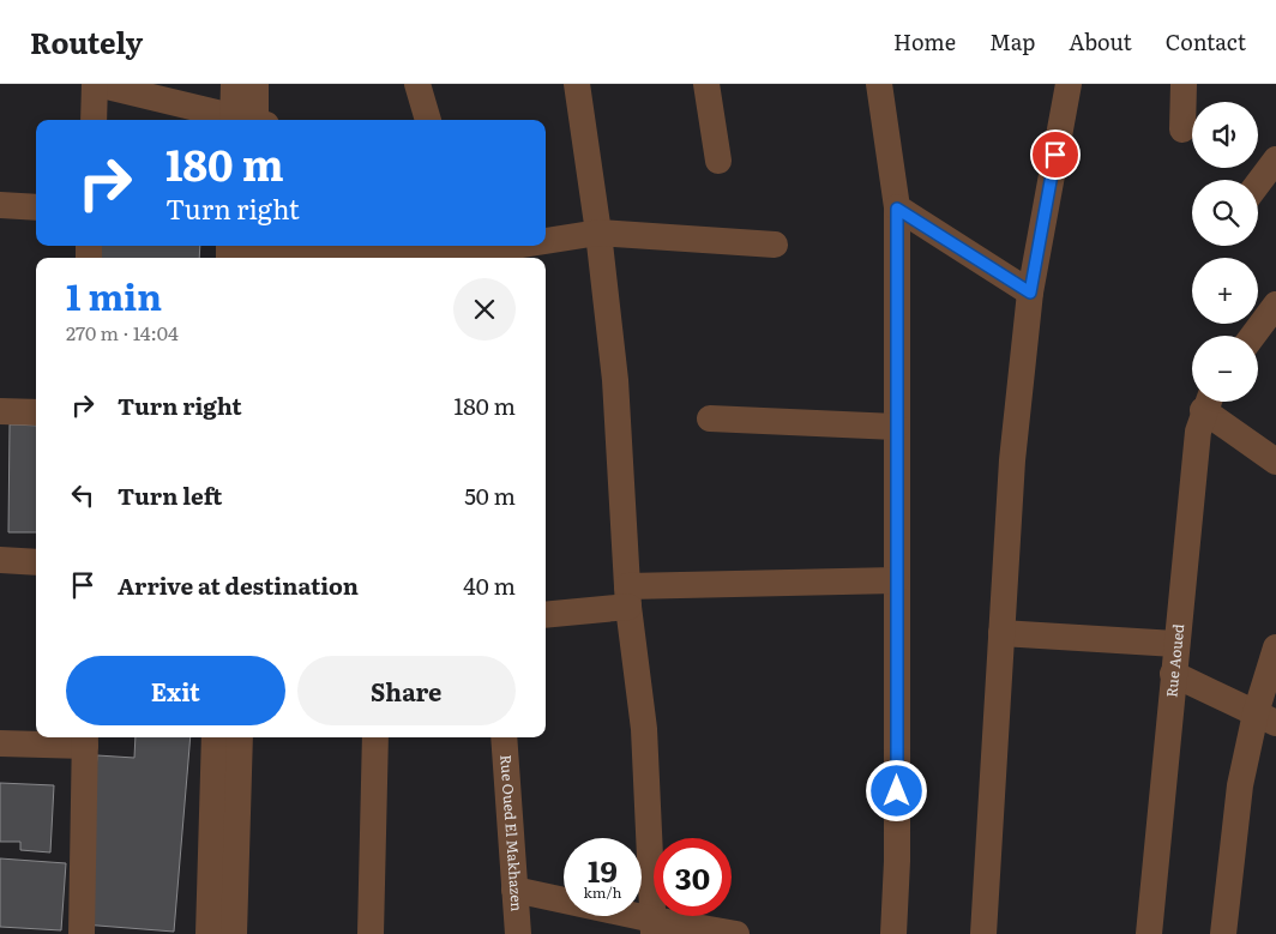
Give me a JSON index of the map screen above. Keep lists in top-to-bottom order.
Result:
{
  "streets": {
    "street": ["Rue Aoued", "Rue Oued El Makhazen"]
  },
  "page": {
    "header": "Routely",
    "nav": [
      "Home",
      "Map",
      "About",
      "Contact"
    ],
    "map_buttons": ["+", "−"],
    "turn": ["180 m", "Turn right"],
    "heading": ["1 min", "270 m · 14:04"],
    "list": [
      {
        "name": "Turn right",
        "value": "180 m"
      },
      {
        "name": "Turn left",
        "value": "50 m"
      },
      {
        "name": "Arrive at destination",
        "value": "40 m"
      }
    ],
    "buttons": ["Exit", "Share"],
    "speed": "19 km/h",
    "limit": "30"
  }
}
